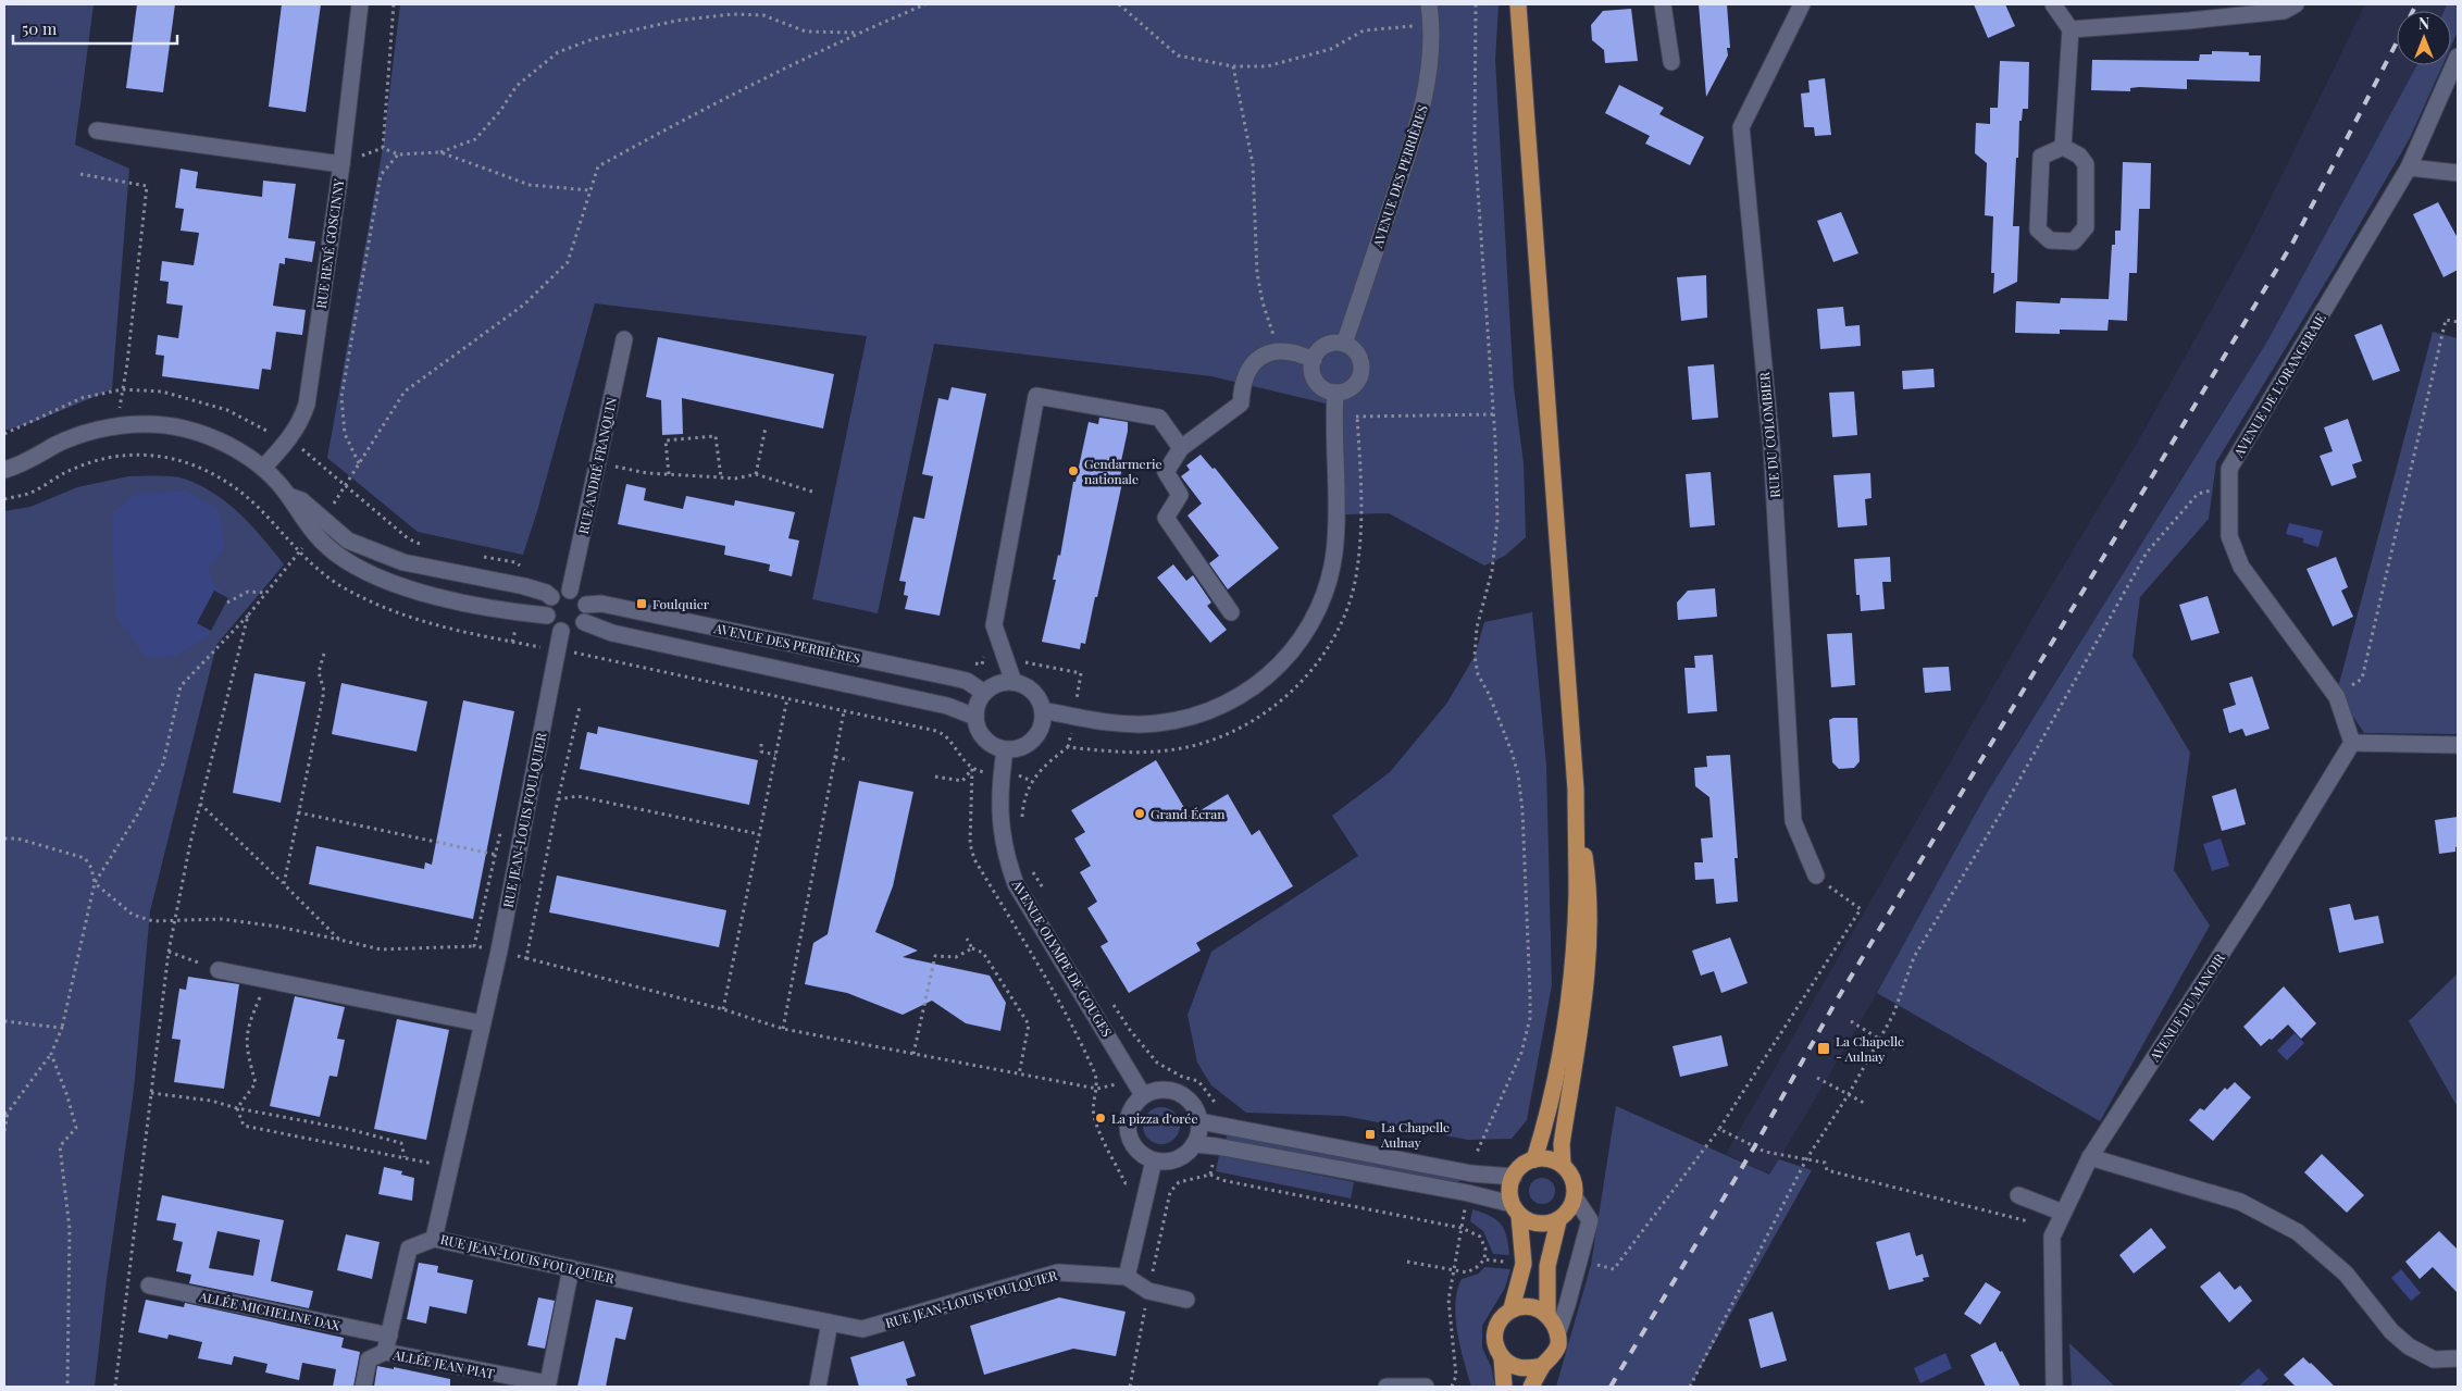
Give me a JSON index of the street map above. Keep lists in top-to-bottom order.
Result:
{
  "streets": {
    "street": [
      "AVENUE DES PERRIÈRES",
      "RUE RENÉ GOSCINNY",
      "AVENUE DE L'ORANGERAIE",
      "RUE DU COLOMBIER",
      "RUE ANDRÉ FRANQUIN",
      "RUE JEAN-LOUIS FOULQUIER",
      "AVENUE OLYMPE DE GOUGES",
      "AVENUE DU MANOIR",
      "ALLÉE MICHELINE DAX",
      "ALLÉE JEAN PIAT"
    ]
  },
  "crossings": [
    ["AVENUE DES PERRIÈRES", "RUE ANDRÉ FRANQUIN"],
    ["AVENUE DES PERRIÈRES", "RUE JEAN-LOUIS FOULQUIER"],
    ["AVENUE DES PERRIÈRES", "AVENUE OLYMPE DE GOUGES"],
    ["AVENUE DE L'ORANGERAIE", "AVENUE DU MANOIR"],
    ["RUE ANDRÉ FRANQUIN", "RUE JEAN-LOUIS FOULQUIER"],
    ["RUE JEAN-LOUIS FOULQUIER", "ALLÉE JEAN PIAT"]
  ],
  "places": {
    "other": ["Gendarmerie nationale", "Grand Écran", "La pizza d'orée"],
    "transit": ["Foulquier", "La Chapelle - Aulnay", "La Chapelle Aulnay"]
  },
  "scale_bar": "50 m",
  "north": "top"
}
